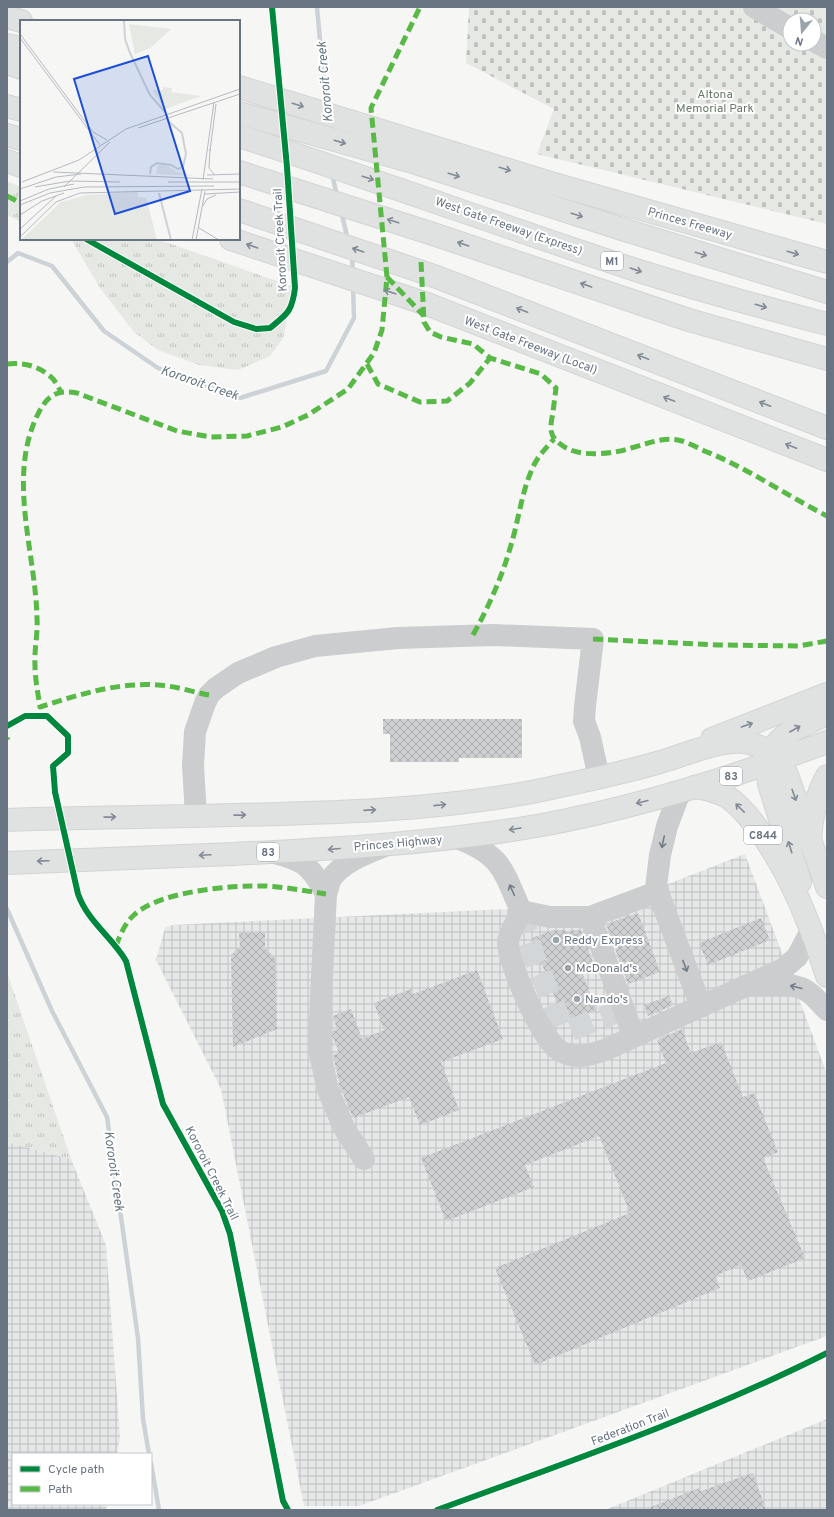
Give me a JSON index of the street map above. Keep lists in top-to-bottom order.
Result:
{
  "streets": {
    "main road": [
      "Princes Freeway",
      "West Gate Freeway (Express)",
      "M1",
      "West Gate Freeway (Local)",
      "83",
      "C844",
      "Princes Highway"
    ],
    "cycle path": ["Kororoit Creek Trail", "Federation Trail"]
  },
  "crossings": [
    ["C844", "Princes Highway"]
  ],
  "water": ["Kororoit Creek"],
  "parks": ["Altona Memorial Park"],
  "places": ["Reddy Express", "McDonald's", "Nando's"],
  "legend": ["Cycle path", "Path"],
  "north": "bottom"
}
